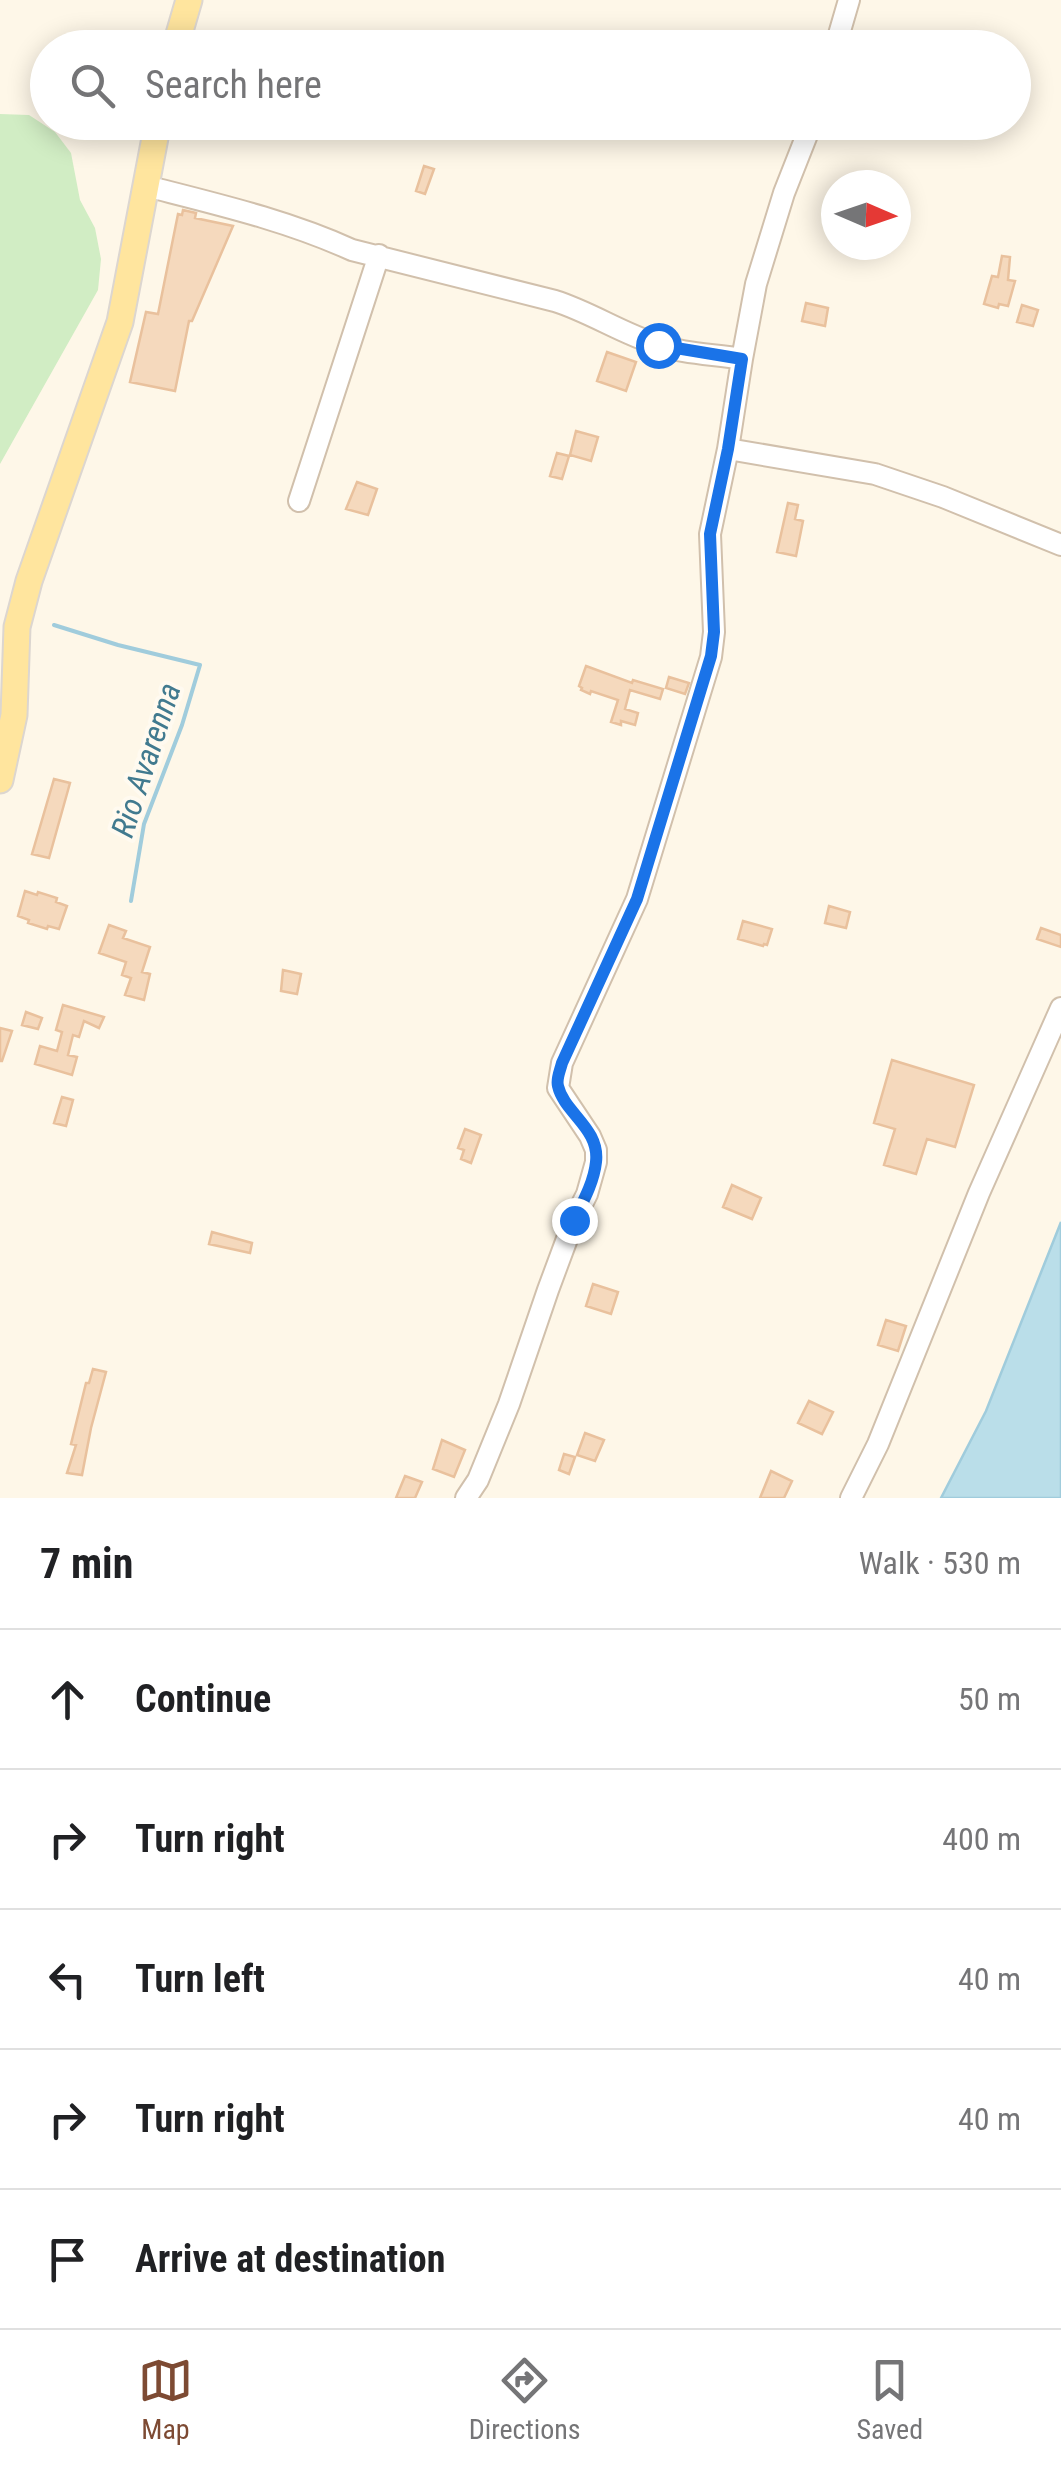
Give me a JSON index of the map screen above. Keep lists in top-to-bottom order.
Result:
{
  "water": ["Rio Avarenna"],
  "north": "right",
  "page": {
    "search": "Search here",
    "heading": ["7 min", "Walk · 530 m"],
    "list": [
      ["Continue", "50 m"],
      ["Turn right", "400 m"],
      ["Turn left", "40 m"],
      ["Turn right", "40 m"],
      "Arrive at destination"
    ],
    "nav": ["Map", "Directions", "Saved"]
  }
}
